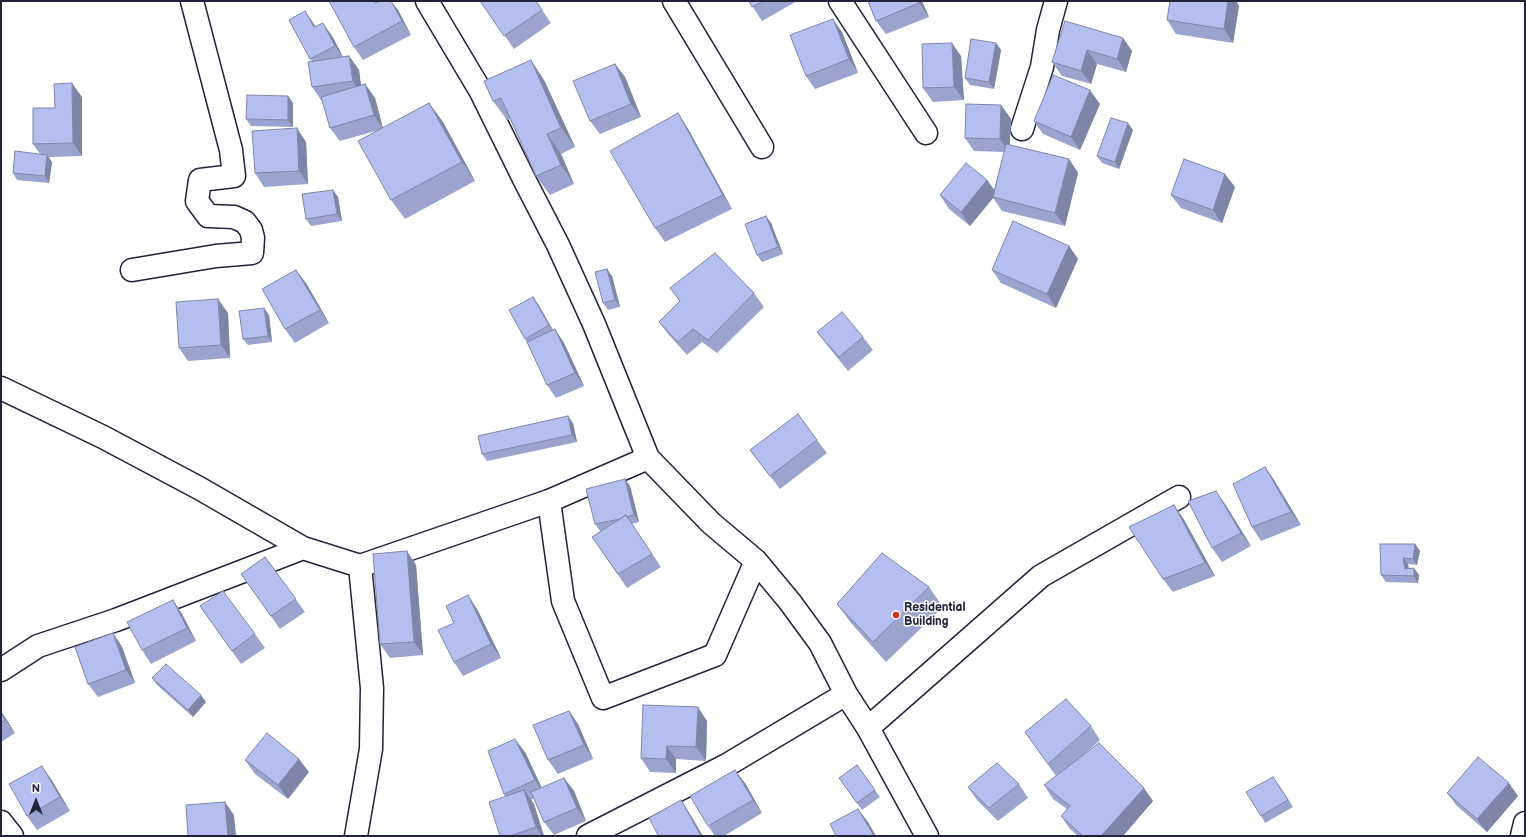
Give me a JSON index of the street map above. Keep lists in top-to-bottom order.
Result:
{
  "places": ["Residential Building"],
  "north": "top"
}
